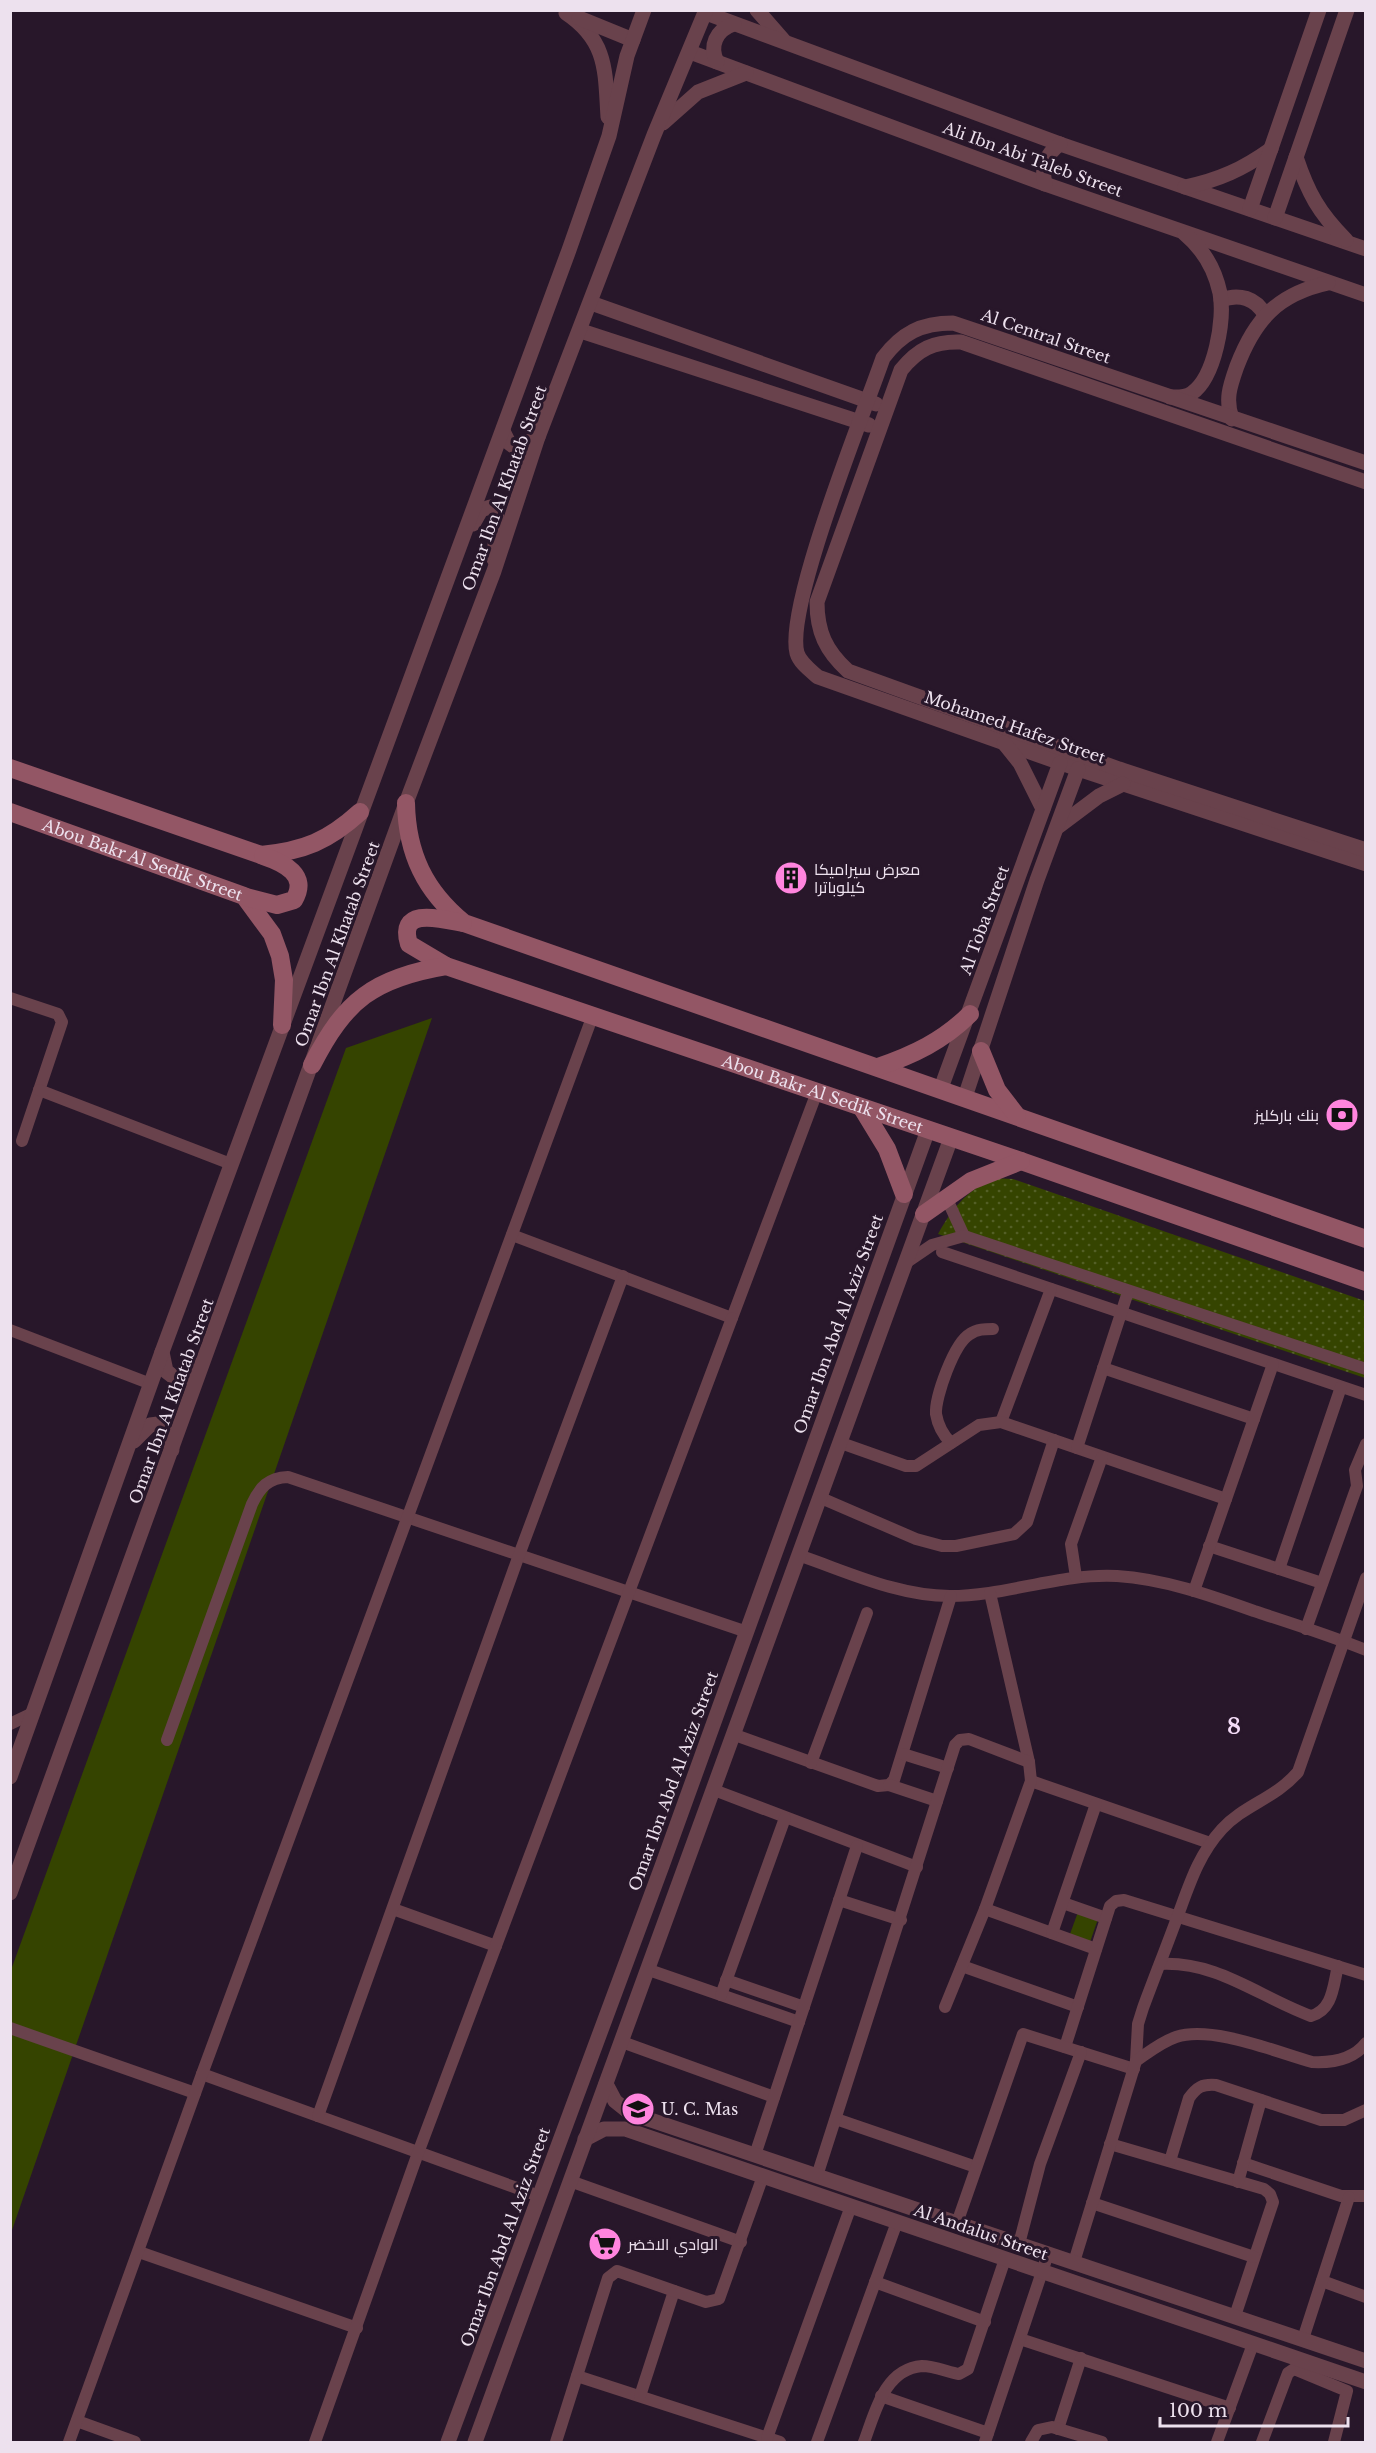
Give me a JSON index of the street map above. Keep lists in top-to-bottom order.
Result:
{
  "streets": {
    "main road": ["Abou Bakr Al Sedik Street"],
    "street": [
      "Ali Ibn Abi Taleb Street",
      "Al Central Street",
      "Omar Ibn Al Khatab Street",
      "Mohamed Hafez Street",
      "Al Toba Street",
      "Omar Ibn Abd Al Aziz Street",
      "Al Andalus Street"
    ]
  },
  "crossings": [
    ["Ali Ibn Abi Taleb Street", "Omar Ibn Al Khatab Street"],
    ["Al Central Street", "Mohamed Hafez Street"],
    ["Omar Ibn Al Khatab Street", "Abou Bakr Al Sedik Street"],
    ["Mohamed Hafez Street", "Al Toba Street"],
    ["Abou Bakr Al Sedik Street", "Omar Ibn Abd Al Aziz Street"]
  ],
  "districts": ["8"],
  "places": {
    "building": ["معرض سيراميكا كيلوباترا"],
    "bank": ["بنك باركليز"],
    "school or university": ["U. C. Mas"],
    "supermarket": ["الوادي الاخضر"]
  },
  "scale_bar": "100 m"
}
